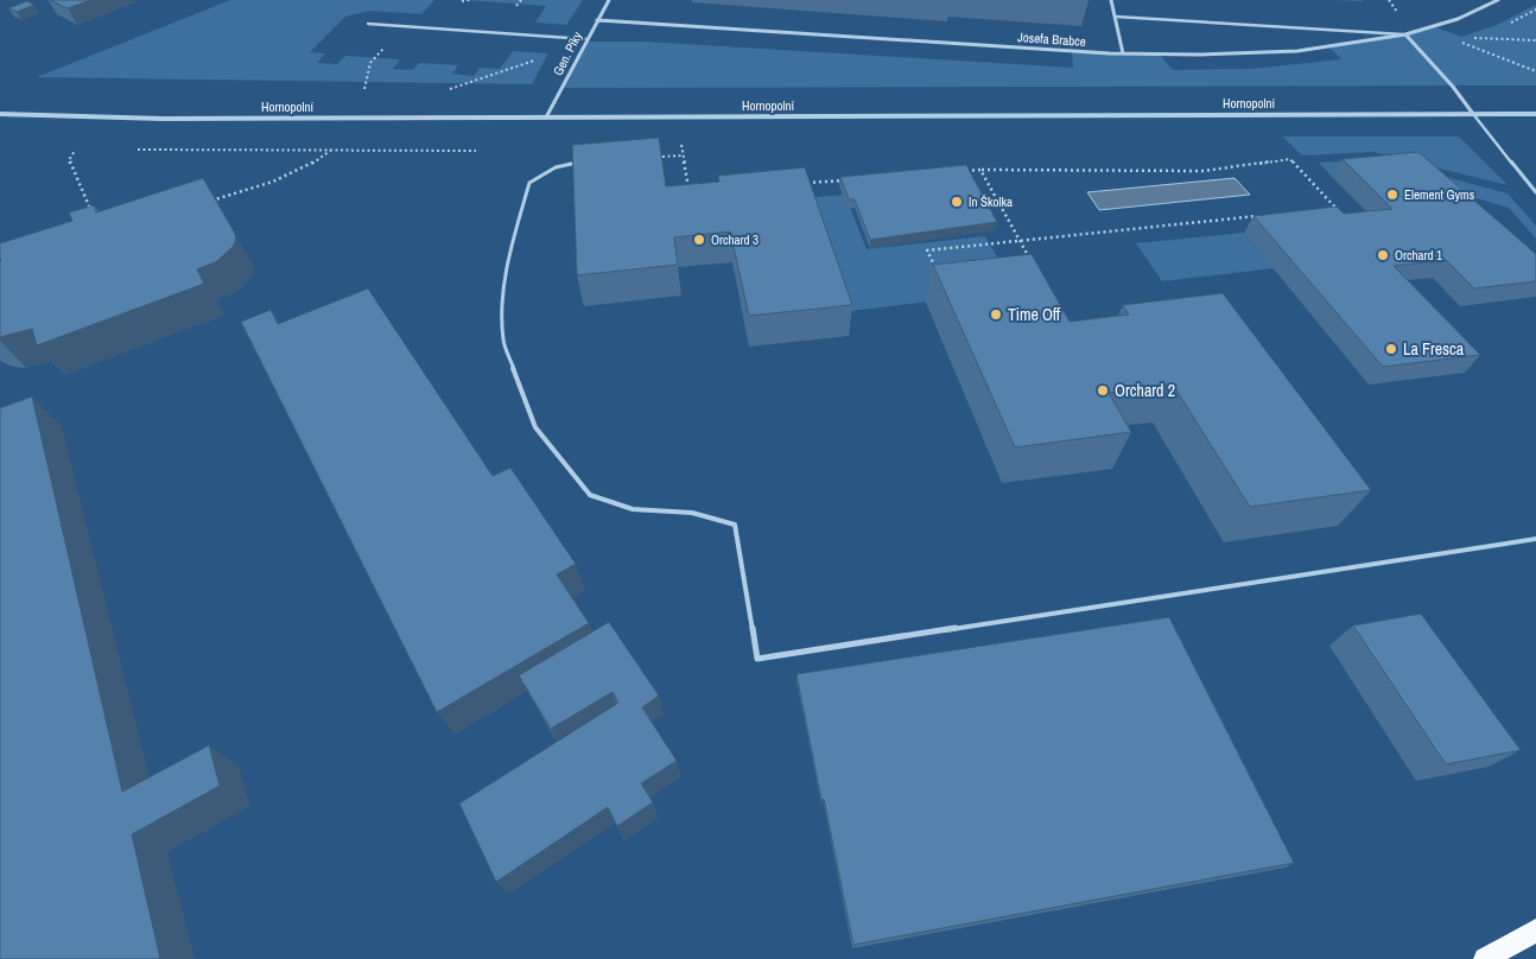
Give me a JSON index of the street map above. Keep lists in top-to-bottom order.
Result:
{
  "streets": {
    "street": ["Josefa Brabce", "Gen. Píky", "Hornopolní"]
  },
  "crossings": [
    ["Josefa Brabce", "Gen. Píky"],
    ["Gen. Píky", "Hornopolní"]
  ],
  "places": [
    "Element Gyms",
    "In Školka",
    "Orchard 3",
    "Orchard 1",
    "Time Off",
    "La Fresca",
    "Orchard 2"
  ]
}
